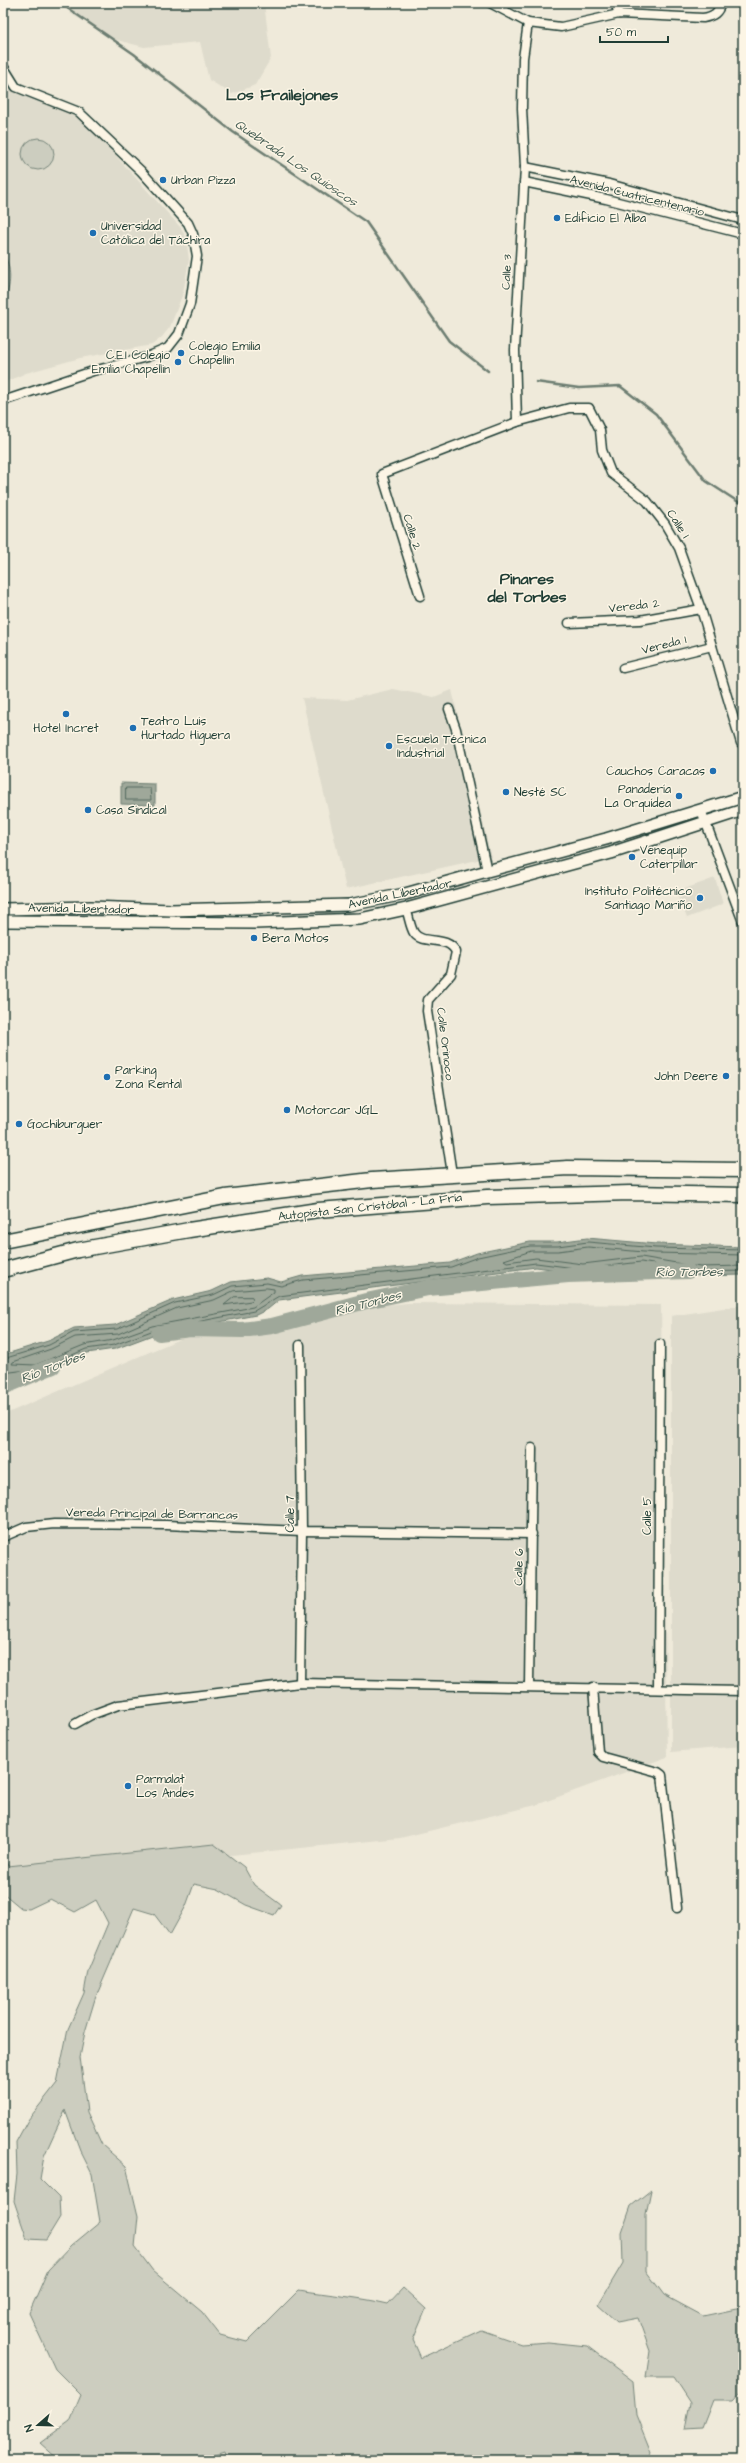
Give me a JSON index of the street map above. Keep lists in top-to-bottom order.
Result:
{
  "streets": {
    "highway": ["Autopista San Cristóbal - La Fría"],
    "main road": ["Avenida Libertador"],
    "street": [
      "Avenida Cuatricentenario",
      "Calle 3",
      "Calle 1",
      "Calle 2",
      "Vereda 2",
      "Vereda 1",
      "Calle Orinoco",
      "Vereda Principal de Barrancas",
      "Calle 7",
      "Calle 5",
      "Calle 6"
    ]
  },
  "crossings": [
    ["Avenida Cuatricentenario", "Calle 3"],
    ["Calle 3", "Calle 1"],
    ["Calle 3", "Calle 2"],
    ["Calle 1", "Calle 2"],
    ["Calle 1", "Vereda 2"],
    ["Calle 1", "Vereda 1"],
    ["Avenida Libertador", "Calle Orinoco"],
    ["Calle Orinoco", "Autopista San Cristóbal - La Fría"],
    ["Vereda Principal de Barrancas", "Calle 7"],
    ["Vereda Principal de Barrancas", "Calle 6"]
  ],
  "districts": ["Los Frailejones", "Pinares del Torbes"],
  "water": ["Quebrada Los Quioscos", "Río Torbes"],
  "places": [
    "Urban Pizza",
    "Edificio El Alba",
    "Universidad Católica del Táchira",
    "Colegio Emilia Chapellin",
    "C.E.I Colegio Emilia Chapellin",
    "Hotel Incret",
    "Teatro Luis Hurtado Higuera",
    "Escuela Técnica Industrial",
    "Cauchos Caracas",
    "Nesté SC",
    "Panadería La Orquídea",
    "Casa Sindical",
    "Venequip Caterpillar",
    "Instituto Politécnico Santiago Mariño",
    "Bera Motos",
    "John Deere",
    "Parking Zona Rental",
    "Motorcar JGL",
    "Gochiburguer",
    "Parmalat Los Andes"
  ],
  "scale_bar": "50 m",
  "north": "left"
}
